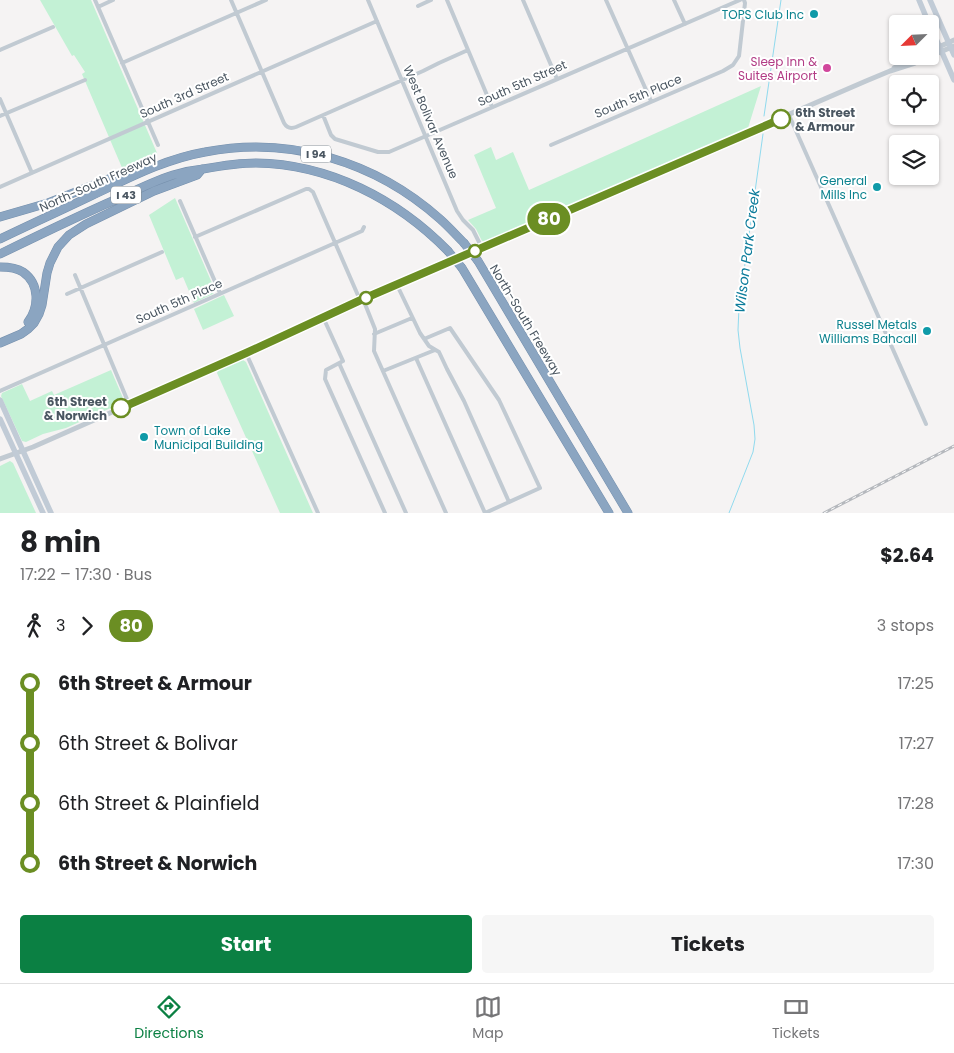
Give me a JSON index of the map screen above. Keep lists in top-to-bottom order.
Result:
{
  "streets": {
    "highway": ["I 94", "North-South Freeway", "I 43"],
    "street": [
      "South 5th Street",
      "South 3rd Street",
      "South 5th Place",
      "West Bolivar Avenue"
    ]
  },
  "crossings": [
    ["South 5th Street", "West Bolivar Avenue"],
    ["South 3rd Street", "West Bolivar Avenue"]
  ],
  "water": ["Wilson Park Creek"],
  "places": [
    "TOPS Club Inc",
    "Sleep Inn & Suites Airport",
    "6th Street & Armour",
    "General Mills Inc",
    "Russel Metals Williams Bahcall",
    "6th Street & Norwich",
    "Town of Lake Municipal Building"
  ],
  "lines": ["bus line 80"],
  "north": "bottom left",
  "page": {
    "on_map": "80",
    "heading": ["8 min", "17:22 – 17:30 · Bus", "$2.64"],
    "legs": ["3", "80", "3 stops"],
    "list": [
      {
        "name": "6th Street & Armour",
        "value": "17:25"
      },
      {
        "name": "6th Street & Bolivar",
        "value": "17:27"
      },
      {
        "name": "6th Street & Plainfield",
        "value": "17:28"
      },
      {
        "name": "6th Street & Norwich",
        "value": "17:30"
      }
    ],
    "buttons": ["Start", "Tickets"],
    "tabs": ["Directions", "Map", "Tickets"]
  }
}
